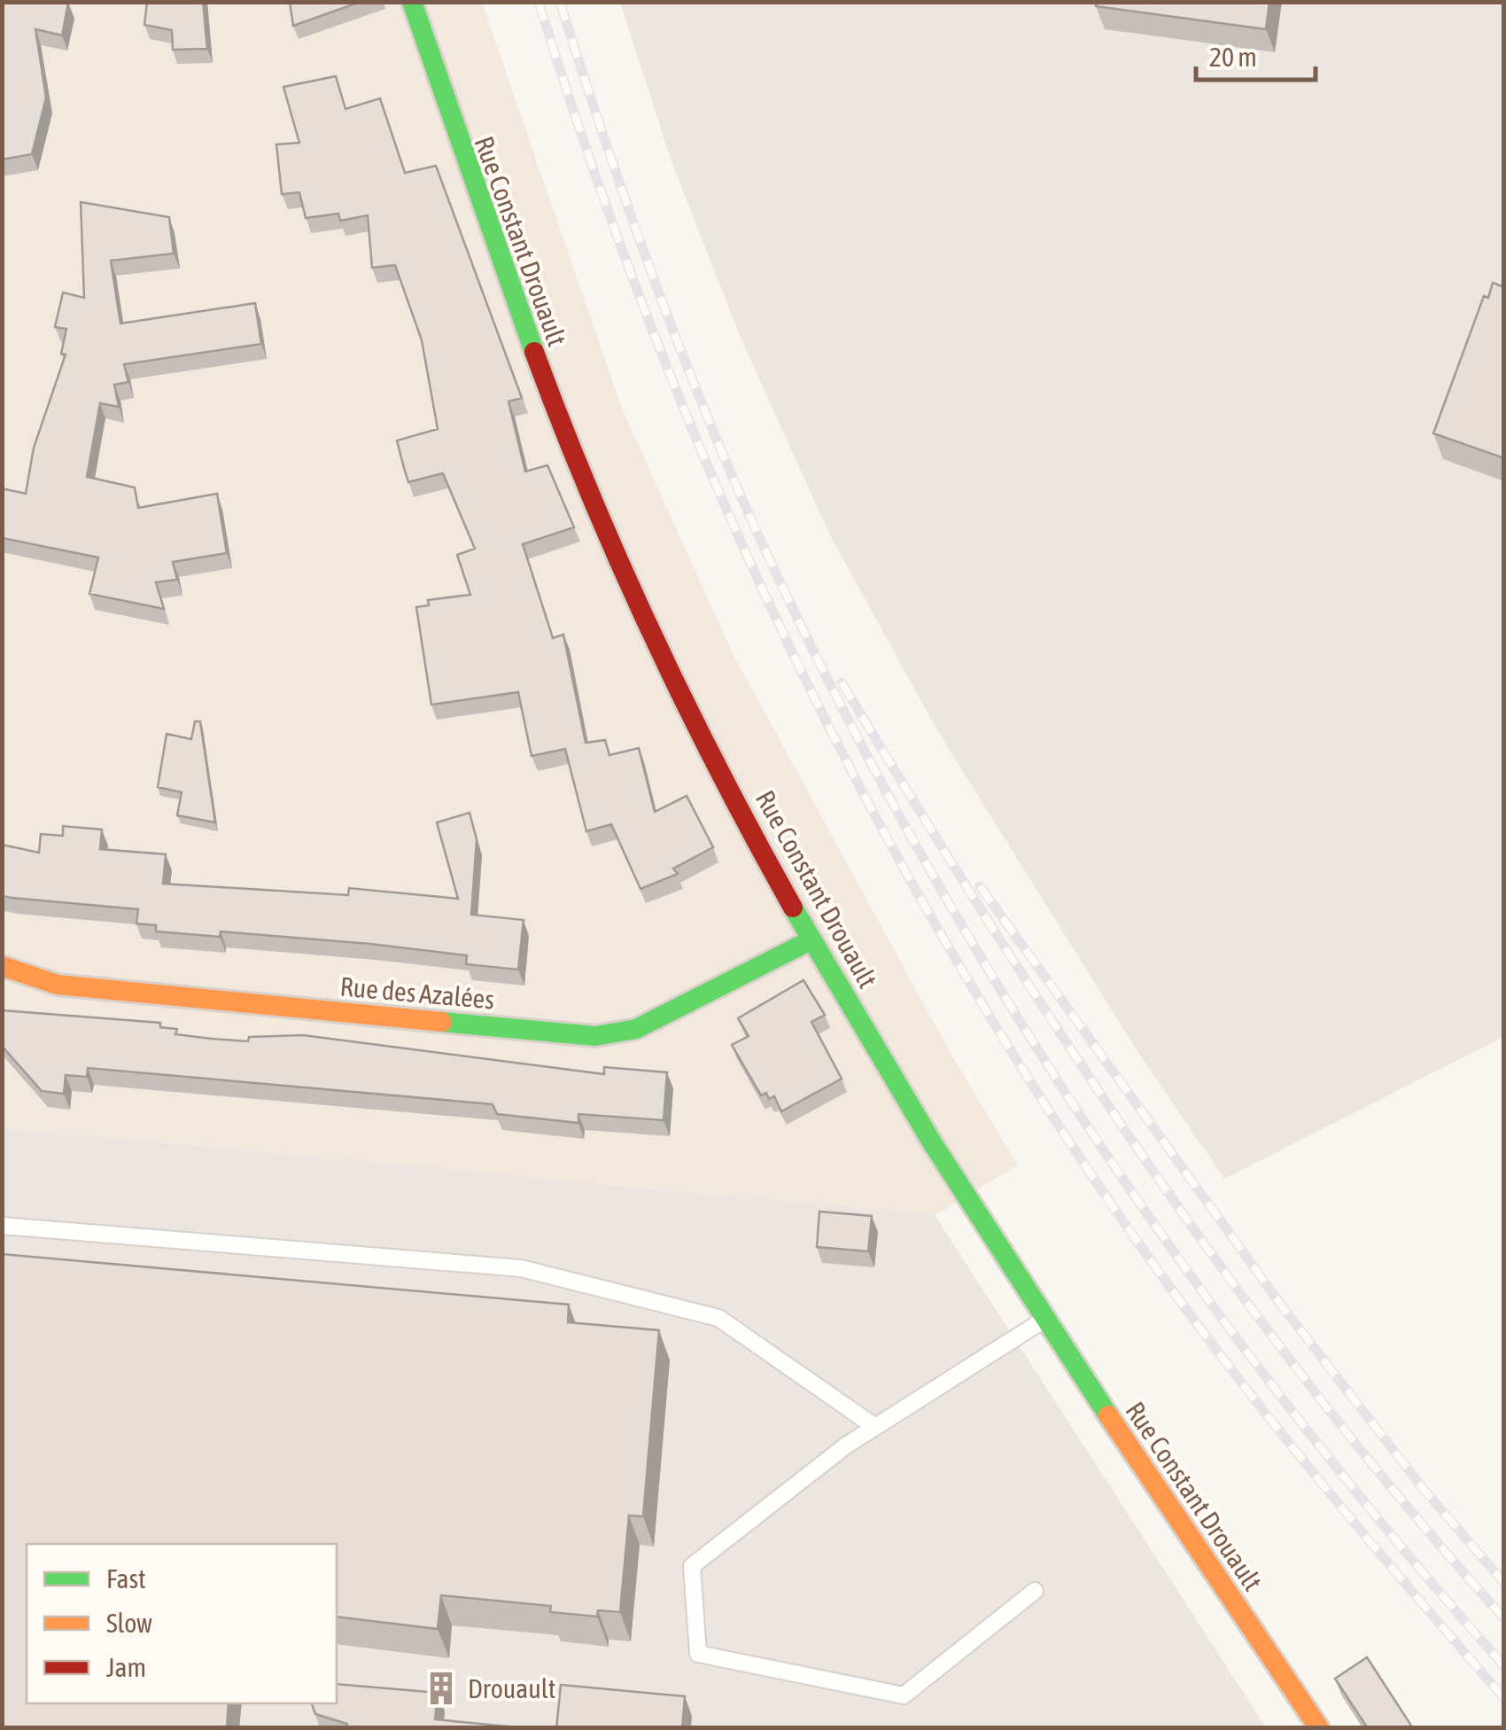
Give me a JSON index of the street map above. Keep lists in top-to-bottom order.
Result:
{
  "streets": {
    "street": ["Rue Constant Drouault", "Rue des Azalées"]
  },
  "crossings": [
    ["Rue Constant Drouault", "Rue des Azalées"]
  ],
  "places": {
    "building": ["Drouault"]
  },
  "legend": ["Fast", "Slow", "Jam"],
  "scale_bar": "20 m"
}
